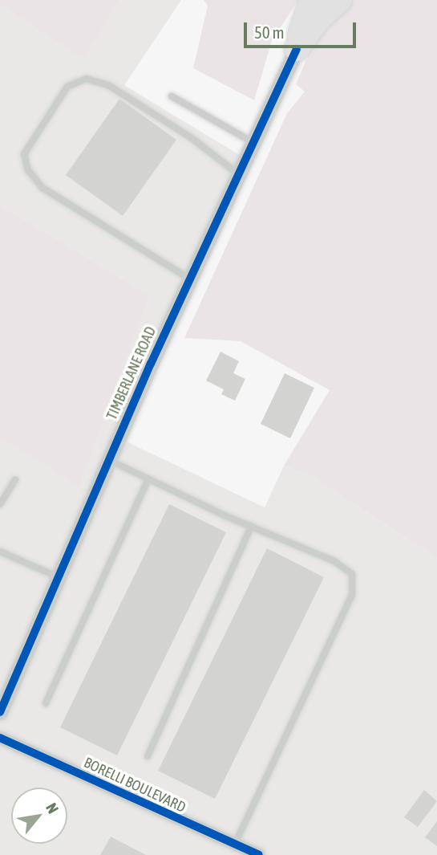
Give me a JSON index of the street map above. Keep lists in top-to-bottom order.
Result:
{
  "streets": {
    "street": ["TIMBERLANE ROAD", "BORELLI BOULEVARD"]
  },
  "scale_bar": "50 m",
  "north": "top right"
}
